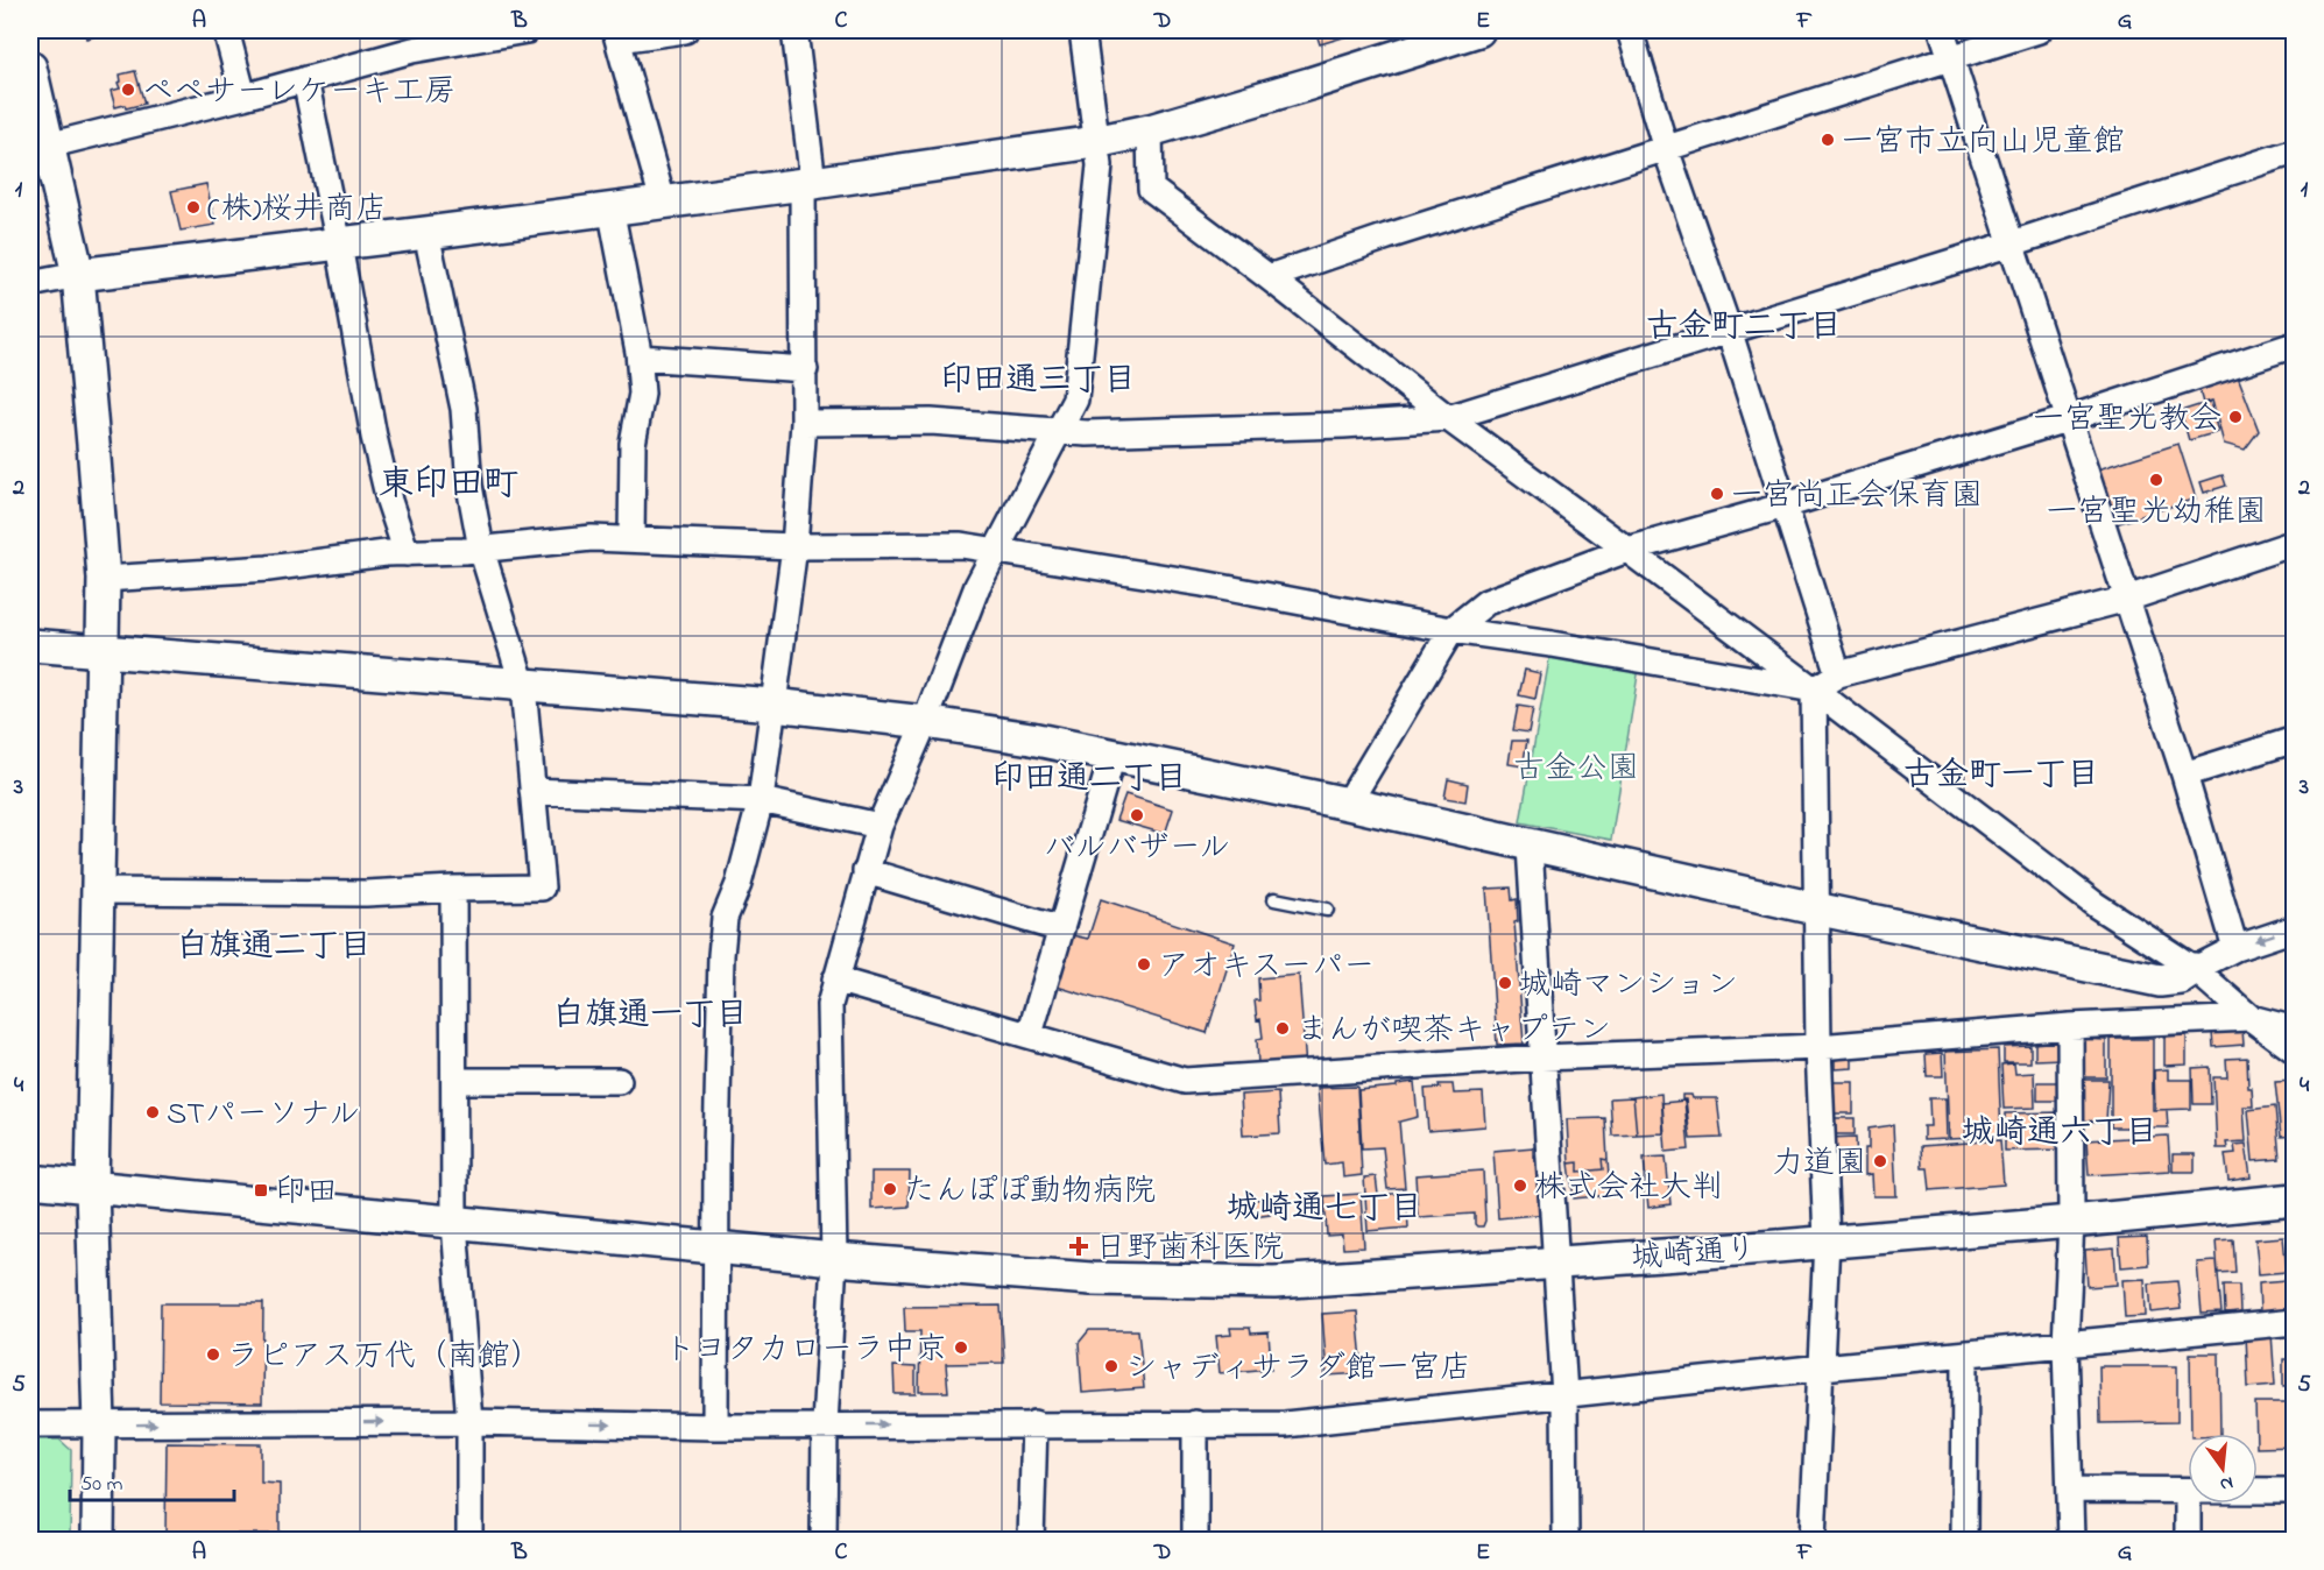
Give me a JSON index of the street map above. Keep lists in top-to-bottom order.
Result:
{
  "streets": {
    "street": ["城崎通り"]
  },
  "districts": [
    "古金町二丁目",
    "印田通三丁目",
    "東印田町",
    "古金町一丁目",
    "印田通二丁目",
    "白旗通二丁目",
    "白旗通一丁目",
    "城崎通六丁目",
    "城崎通七丁目"
  ],
  "parks": ["古金公園"],
  "places": {
    "other": [
      "ペペサーレケーキ工房",
      "一宮市立向山児童館",
      "(株)桜井商店",
      "一宮聖光教会",
      "一宮聖光幼稚園",
      "一宮尚正会保育園",
      "バルバザール",
      "アオキスーパー",
      "城崎マンション",
      "まんが喫茶キャプテン",
      "STパーソナル",
      "力道園",
      "株式会社大判",
      "たんぽぽ動物病院",
      "トヨタカローラ中京",
      "ラピアス万代（南館）",
      "シャディサラダ館一宮店"
    ],
    "transit": ["印田"],
    "health": ["日野歯科医院"]
  },
  "scale_bar": "50 m",
  "north": "bottom",
  "grid": {
    "columns": [
      "A",
      "B",
      "C",
      "D",
      "E",
      "F",
      "G"
    ],
    "rows": [
      "1",
      "2",
      "3",
      "4",
      "5"
    ]
  }
}
